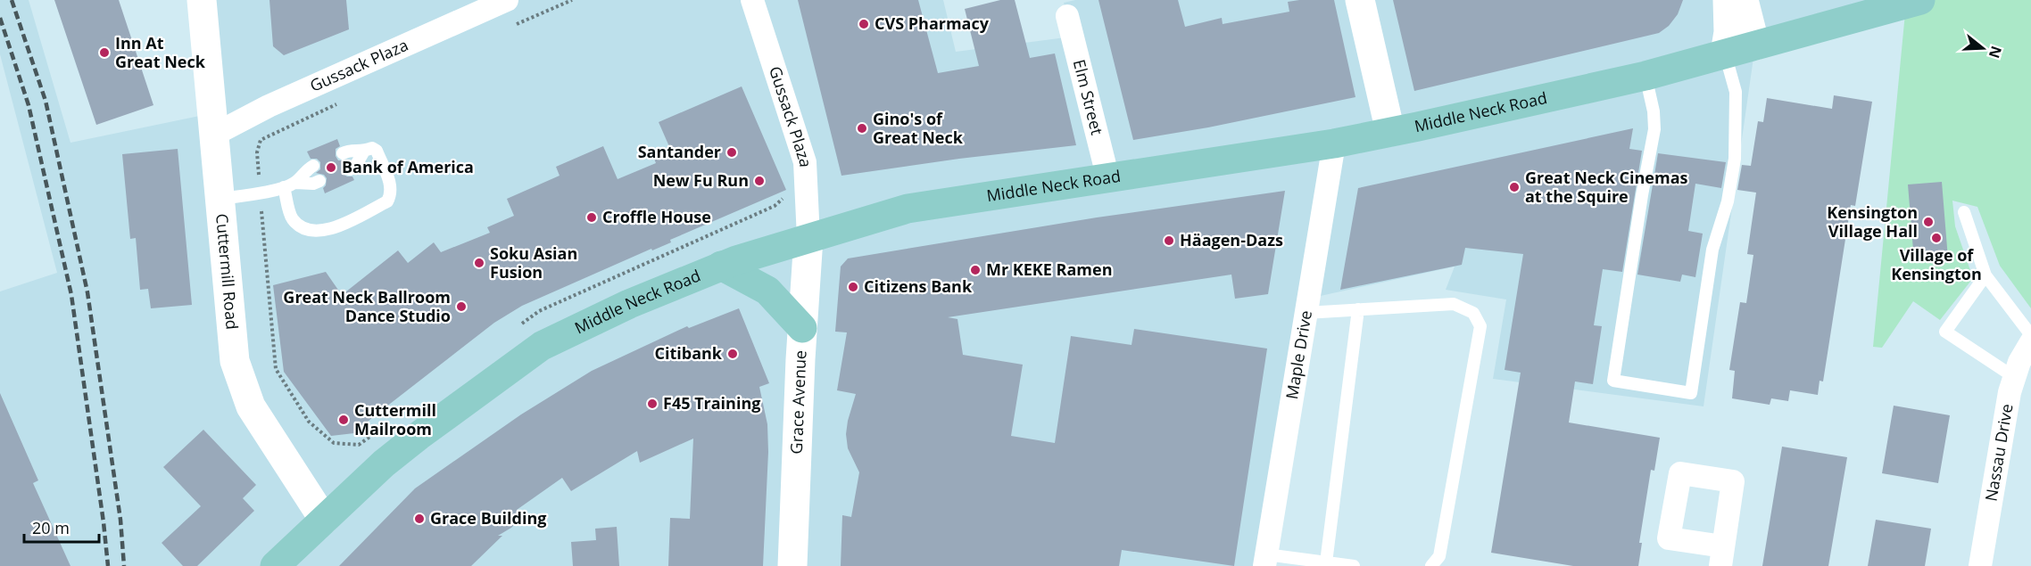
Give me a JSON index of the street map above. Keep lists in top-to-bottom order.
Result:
{
  "streets": {
    "main road": ["Middle Neck Road"],
    "street": [
      "Gussack Plaza",
      "Elm Street",
      "Cuttermill Road",
      "Maple Drive",
      "Grace Avenue",
      "Nassau Drive"
    ]
  },
  "crossings": [
    ["Gussack Plaza", "Middle Neck Road"],
    ["Gussack Plaza", "Cuttermill Road"],
    ["Gussack Plaza", "Grace Avenue"],
    ["Elm Street", "Middle Neck Road"],
    ["Middle Neck Road", "Cuttermill Road"],
    ["Middle Neck Road", "Maple Drive"],
    ["Middle Neck Road", "Grace Avenue"]
  ],
  "places": [
    "CVS Pharmacy",
    "Inn At Great Neck",
    "Gino's of Great Neck",
    "Santander",
    "Bank of America",
    "New Fu Run",
    "Great Neck Cinemas at the Squire",
    "Croffle House",
    "Kensington Village Hall",
    "Village of Kensington",
    "Häagen-Dazs",
    "Soku Asian Fusion",
    "Mr KEKE Ramen",
    "Citizens Bank",
    "Great Neck Ballroom Dance Studio",
    "Citibank",
    "F45 Training",
    "Cuttermill Mailroom",
    "Grace Building"
  ],
  "scale_bar": "20 m",
  "north": "right"
}
